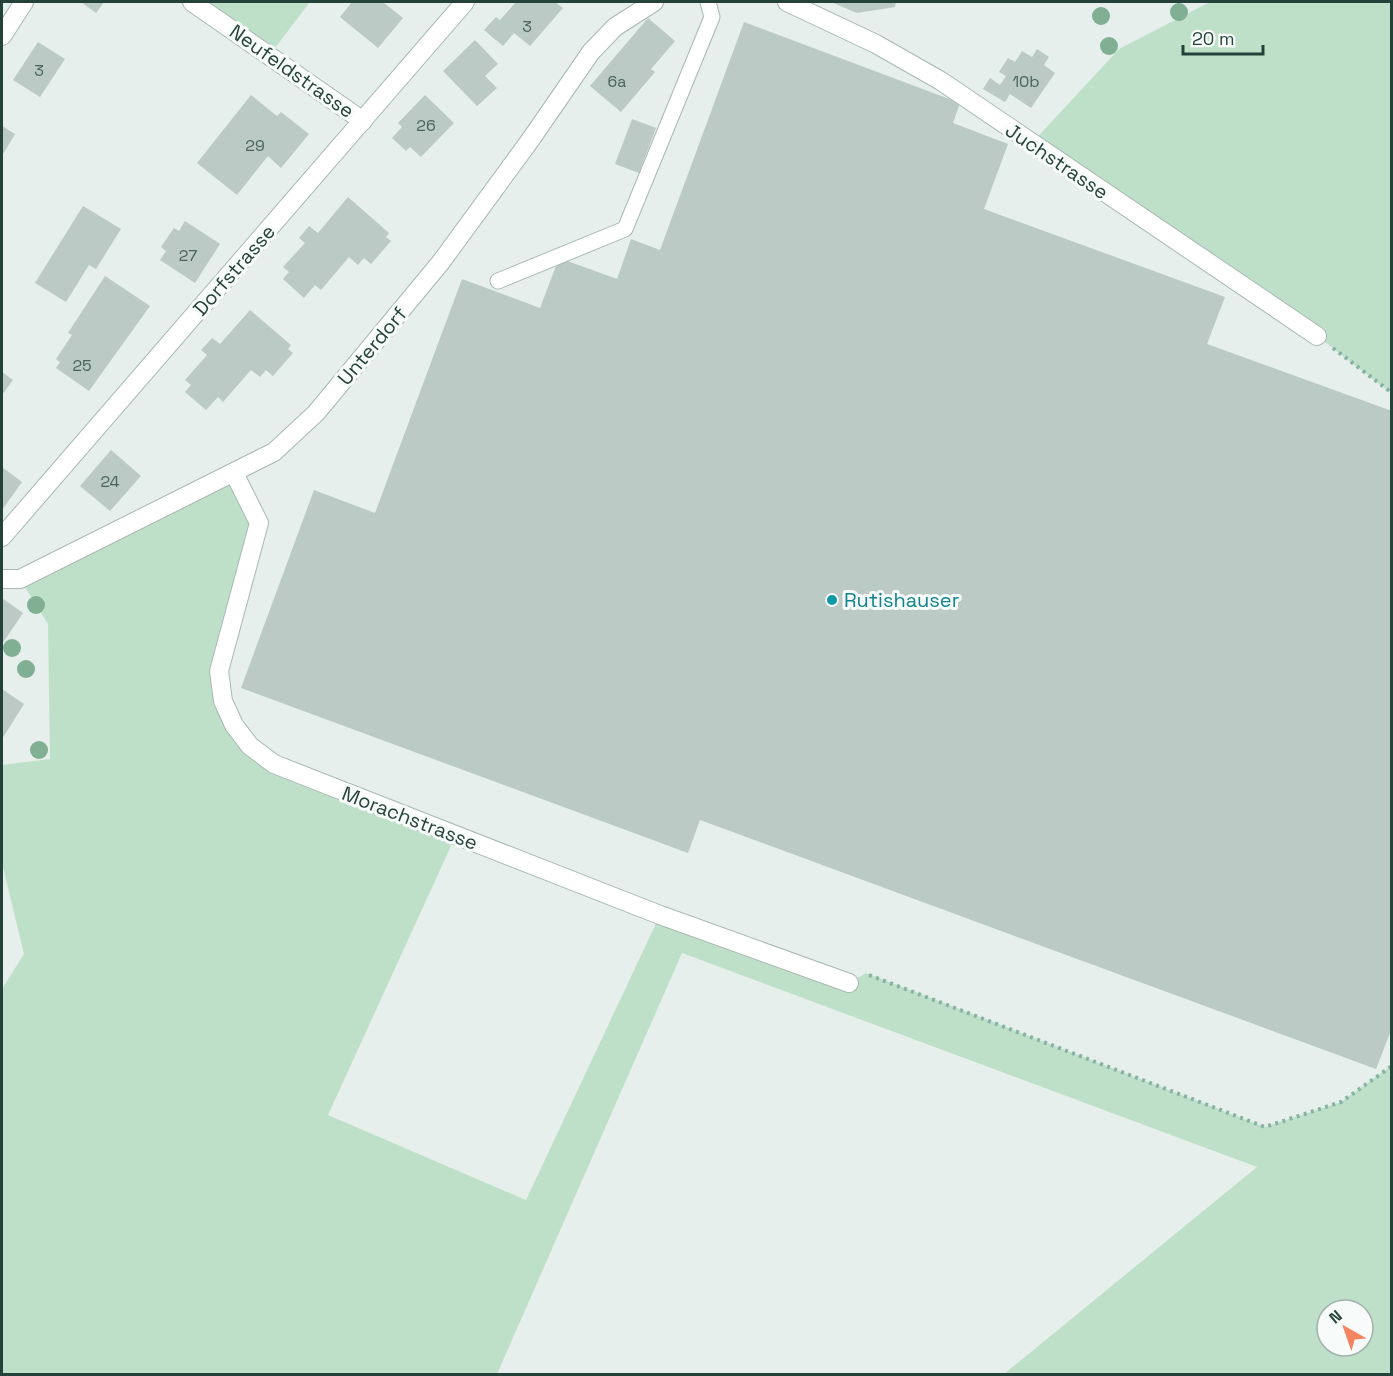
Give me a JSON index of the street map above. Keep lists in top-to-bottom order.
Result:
{
  "streets": {
    "street": [
      "Neufeldstrasse",
      "Juchstrasse",
      "Dorfstrasse",
      "Unterdorf",
      "Morachstrasse"
    ]
  },
  "crossings": [
    ["Neufeldstrasse", "Dorfstrasse"],
    ["Unterdorf", "Morachstrasse"]
  ],
  "places": ["Rutishauser"],
  "house_numbers": [
    "3",
    "3",
    "6a",
    "10b",
    "26",
    "29",
    "27",
    "25",
    "24"
  ],
  "scale_bar": "20 m",
  "north": "top left"
}
